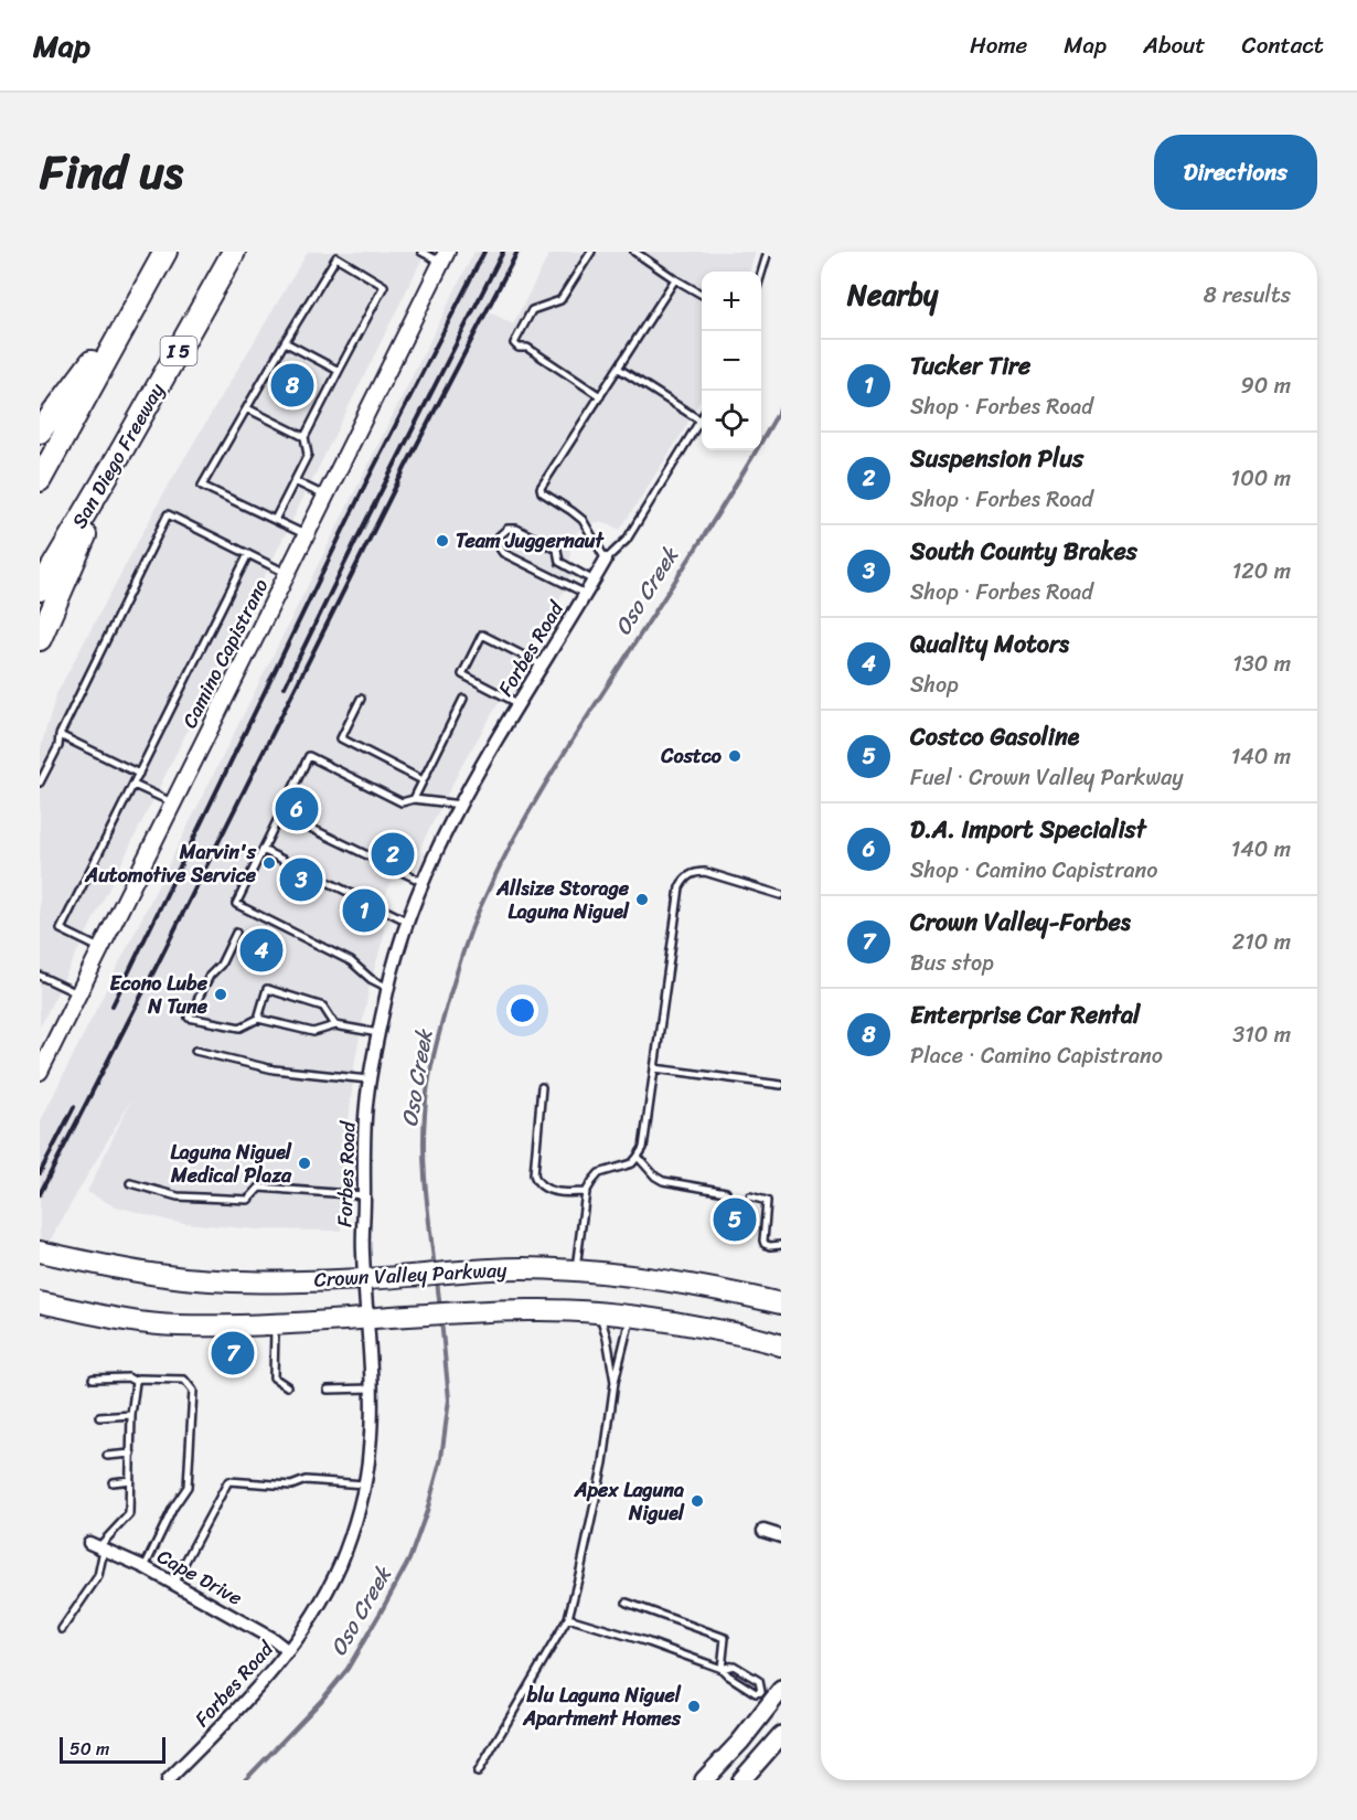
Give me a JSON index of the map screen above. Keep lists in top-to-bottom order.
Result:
{
  "streets": {
    "highway": ["I 5", "San Diego Freeway"],
    "main road": ["Crown Valley Parkway"],
    "street": ["Forbes Road", "Camino Capistrano", "Cape Drive"]
  },
  "crossings": [
    ["Forbes Road", "Crown Valley Parkway"],
    ["Forbes Road", "Cape Drive"]
  ],
  "water": ["Oso Creek"],
  "places": [
    "Team Juggernaut",
    "Costco",
    "Marvin's Automotive Service",
    "Allsize Storage Laguna Niguel",
    "Econo Lube N Tune",
    "Laguna Niguel Medical Plaza",
    "Apex Laguna Niguel",
    "blu Laguna Niguel Apartment Homes"
  ],
  "scale_bar": "50 m",
  "page": {
    "header": "Map",
    "nav": [
      "Home",
      "Map",
      "About",
      "Contact"
    ],
    "title": "Find us",
    "buttons": "Directions",
    "heading": ["Nearby", "8 results"],
    "map_buttons": ["+", "−"],
    "list": [
      {
        "mark": "1",
        "name": "Tucker Tire",
        "note": "Shop · Forbes Road",
        "value": "90 m"
      },
      {
        "mark": "2",
        "name": "Suspension Plus",
        "note": "Shop · Forbes Road",
        "value": "100 m"
      },
      {
        "mark": "3",
        "name": "South County Brakes",
        "note": "Shop · Forbes Road",
        "value": "120 m"
      },
      {
        "mark": "4",
        "name": "Quality Motors",
        "note": "Shop",
        "value": "130 m"
      },
      {
        "mark": "5",
        "name": "Costco Gasoline",
        "note": "Fuel · Crown Valley Parkway",
        "value": "140 m"
      },
      {
        "mark": "6",
        "name": "D.A. Import Specialist",
        "note": "Shop · Camino Capistrano",
        "value": "140 m"
      },
      {
        "mark": "7",
        "name": "Crown Valley-Forbes",
        "note": "Bus stop",
        "value": "210 m"
      },
      {
        "mark": "8",
        "name": "Enterprise Car Rental",
        "note": "Place · Camino Capistrano",
        "value": "310 m"
      }
    ],
    "pins": [
      "8",
      "6",
      "2",
      "3",
      "1",
      "4",
      "5",
      "7"
    ],
    "scale": "50 m"
  }
}
